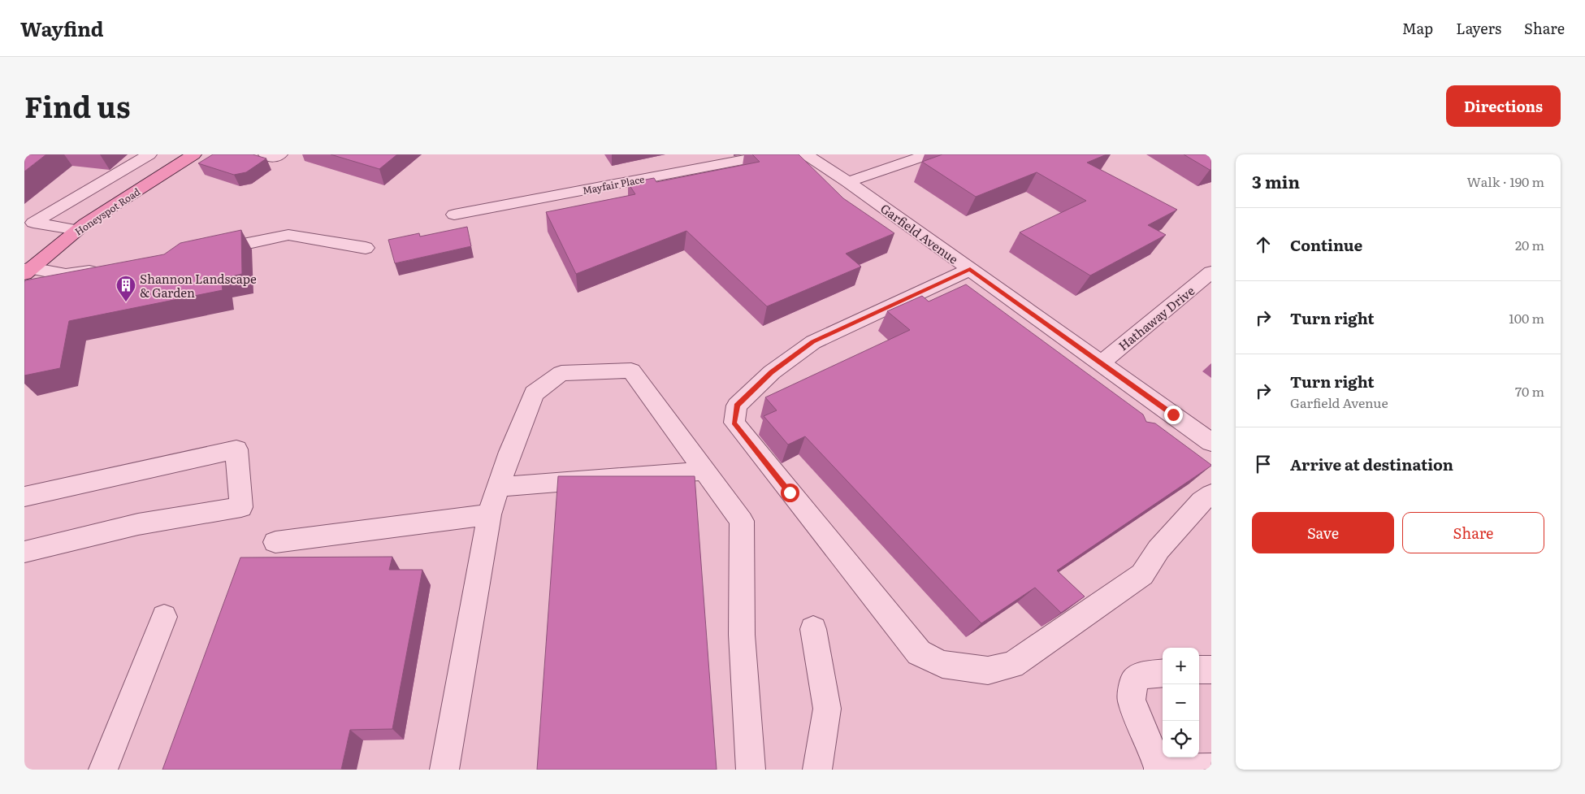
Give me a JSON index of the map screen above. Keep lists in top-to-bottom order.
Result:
{
  "streets": {
    "main road": ["Honeyspot Road"],
    "street": ["Mayfair Place", "Garfield Avenue", "Hathaway Drive"]
  },
  "crossings": [
    ["Garfield Avenue", "Hathaway Drive"]
  ],
  "places": {
    "building": ["Shannon Landscape & Garden"]
  },
  "page": {
    "header": "Wayfind",
    "nav": ["Map", "Layers", "Share"],
    "title": "Find us",
    "buttons": [
      "Directions",
      ["Save", "Share"]
    ],
    "heading": ["3 min", "Walk · 190 m"],
    "list": [
      ["Continue", "20 m"],
      ["Turn right", "100 m"],
      ["Turn right", "Garfield Avenue", "70 m"],
      "Arrive at destination"
    ],
    "map_buttons": ["+", "−"]
  }
}
